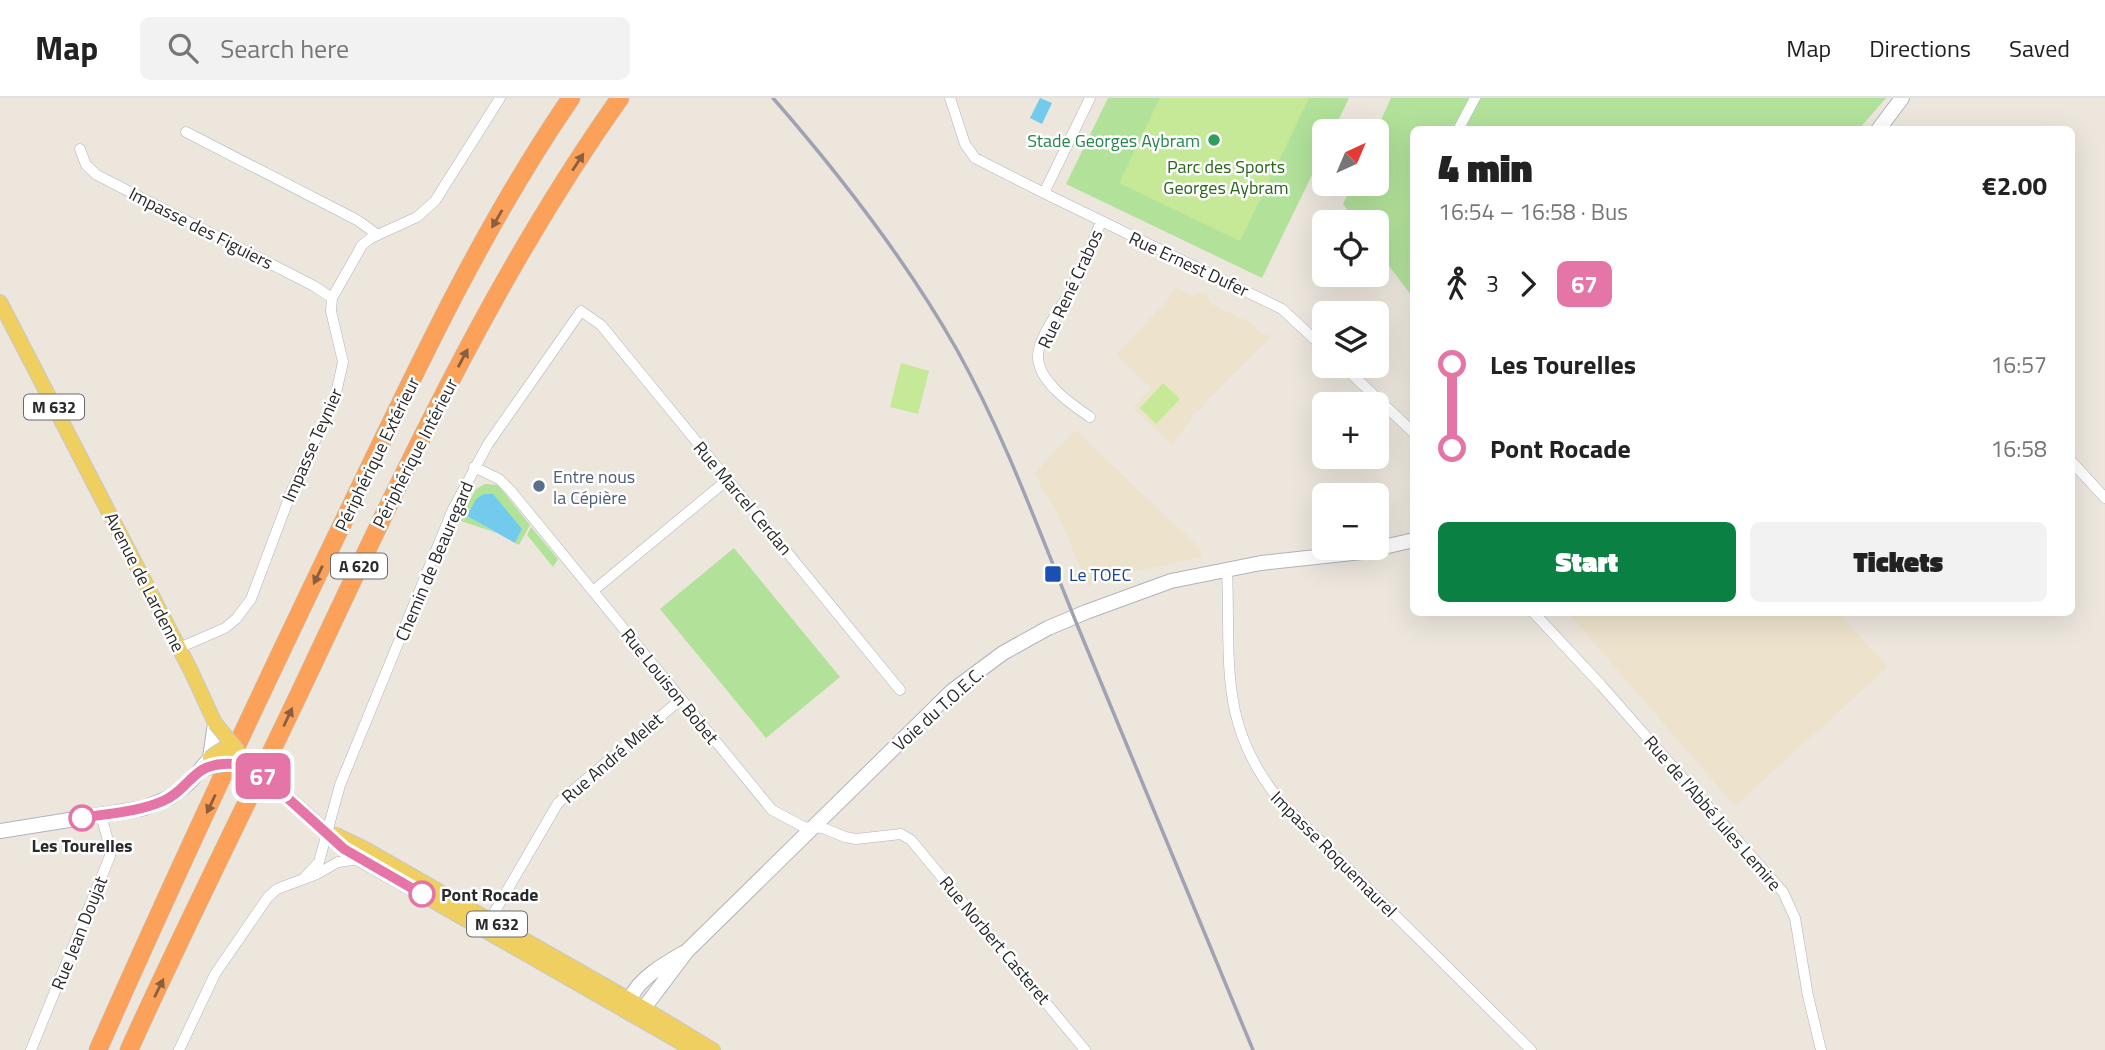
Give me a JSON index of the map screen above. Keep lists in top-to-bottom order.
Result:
{
  "streets": {
    "highway": ["Périphérique Intérieur", "Périphérique Extérieur", "A 620"],
    "main road": ["M 632", "Avenue de Lardenne"],
    "street": [
      "Impasse des Figuiers",
      "Rue Ernest Dufer",
      "Rue René Crabos",
      "Impasse Teynier",
      "Rue Marcel Cerdan",
      "Chemin de Beauregard",
      "Rue Louison Bobet",
      "Voie du T.O.E.C.",
      "Rue André Melet",
      "Rue de l'Abbé Jules Lemire",
      "Impasse Roquemaurel",
      "Rue Jean Doujat",
      "Rue Norbert Casteret"
    ]
  },
  "crossings": [
    ["Impasse des Figuiers", "Impasse Teynier"],
    ["Rue Ernest Dufer", "Rue René Crabos"],
    ["Impasse Teynier", "Avenue de Lardenne"],
    ["Rue Marcel Cerdan", "Chemin de Beauregard"],
    ["Chemin de Beauregard", "Avenue de Lardenne"],
    ["Chemin de Beauregard", "Rue Louison Bobet"],
    ["Avenue de Lardenne", "Voie du T.O.E.C."],
    ["Avenue de Lardenne", "Rue André Melet"],
    ["Rue Louison Bobet", "Voie du T.O.E.C."],
    ["Rue Louison Bobet", "Rue André Melet"],
    ["Rue Louison Bobet", "Rue Norbert Casteret"],
    ["Voie du T.O.E.C.", "Impasse Roquemaurel"]
  ],
  "one_way": ["Périphérique Intérieur", "Périphérique Extérieur"],
  "parks": ["Parc des Sports Georges Aybram"],
  "places": {
    "other": [
      "Stade Georges Aybram",
      "Entre nous la Cépière",
      "Les Tourelles",
      "Pont Rocade"
    ],
    "transit": ["Le TOEC"]
  },
  "lines": ["bus line 67"],
  "north": "top right",
  "page": {
    "header": "Map",
    "search": "Search here",
    "nav": ["Map", "Directions", "Saved"],
    "on_map": "67",
    "map_buttons": ["+", "−"],
    "heading": ["4 min", "16:54 – 16:58 · Bus", "€2.00"],
    "legs": ["3", "67"],
    "list": [
      {
        "name": "Les Tourelles",
        "value": "16:57"
      },
      {
        "name": "Pont Rocade",
        "value": "16:58"
      }
    ],
    "buttons": ["Start", "Tickets"]
  }
}
